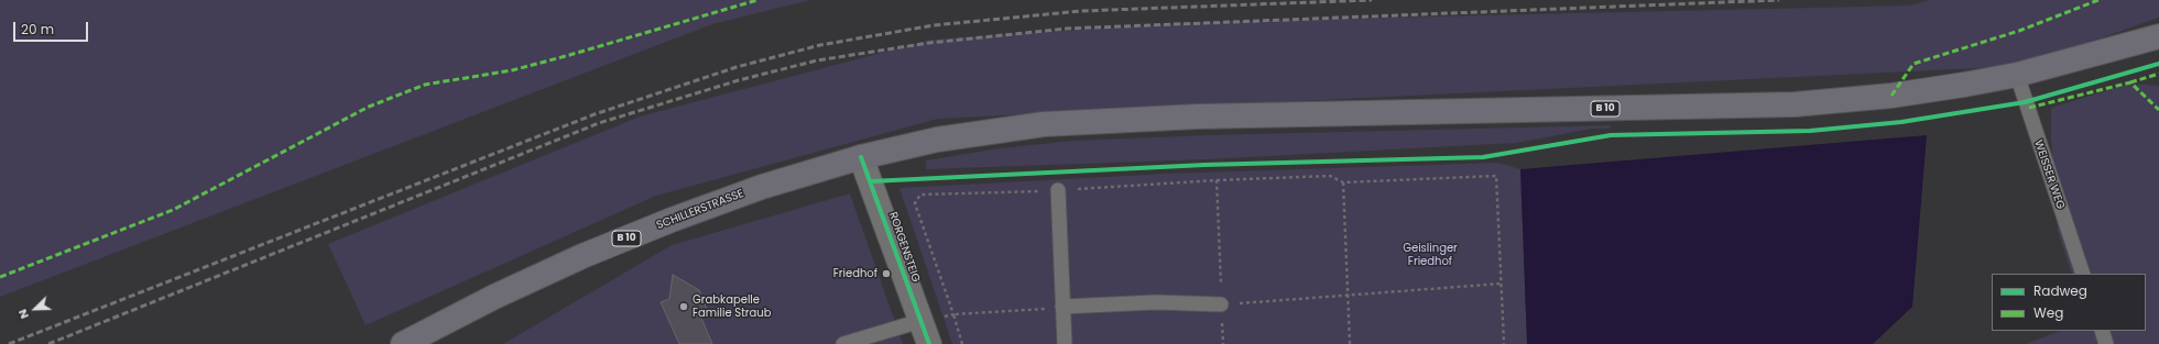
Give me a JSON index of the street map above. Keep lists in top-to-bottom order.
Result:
{
  "streets": {
    "main road": ["B 10", "SCHILLERSTRASSE"],
    "street": ["RORGENSTEIG"],
    "lane": ["WEISSER WEG"]
  },
  "crossings": [
    ["B 10", "WEISSER WEG"],
    ["B 10", "SCHILLERSTRASSE"],
    ["B 10", "RORGENSTEIG"],
    ["SCHILLERSTRASSE", "RORGENSTEIG"]
  ],
  "parks": ["Geislinger Friedhof"],
  "places": ["Friedhof", "Grabkapelle Familie Straub"],
  "legend": ["Radweg", "Weg"],
  "scale_bar": "20 m",
  "north": "bottom left"
}
